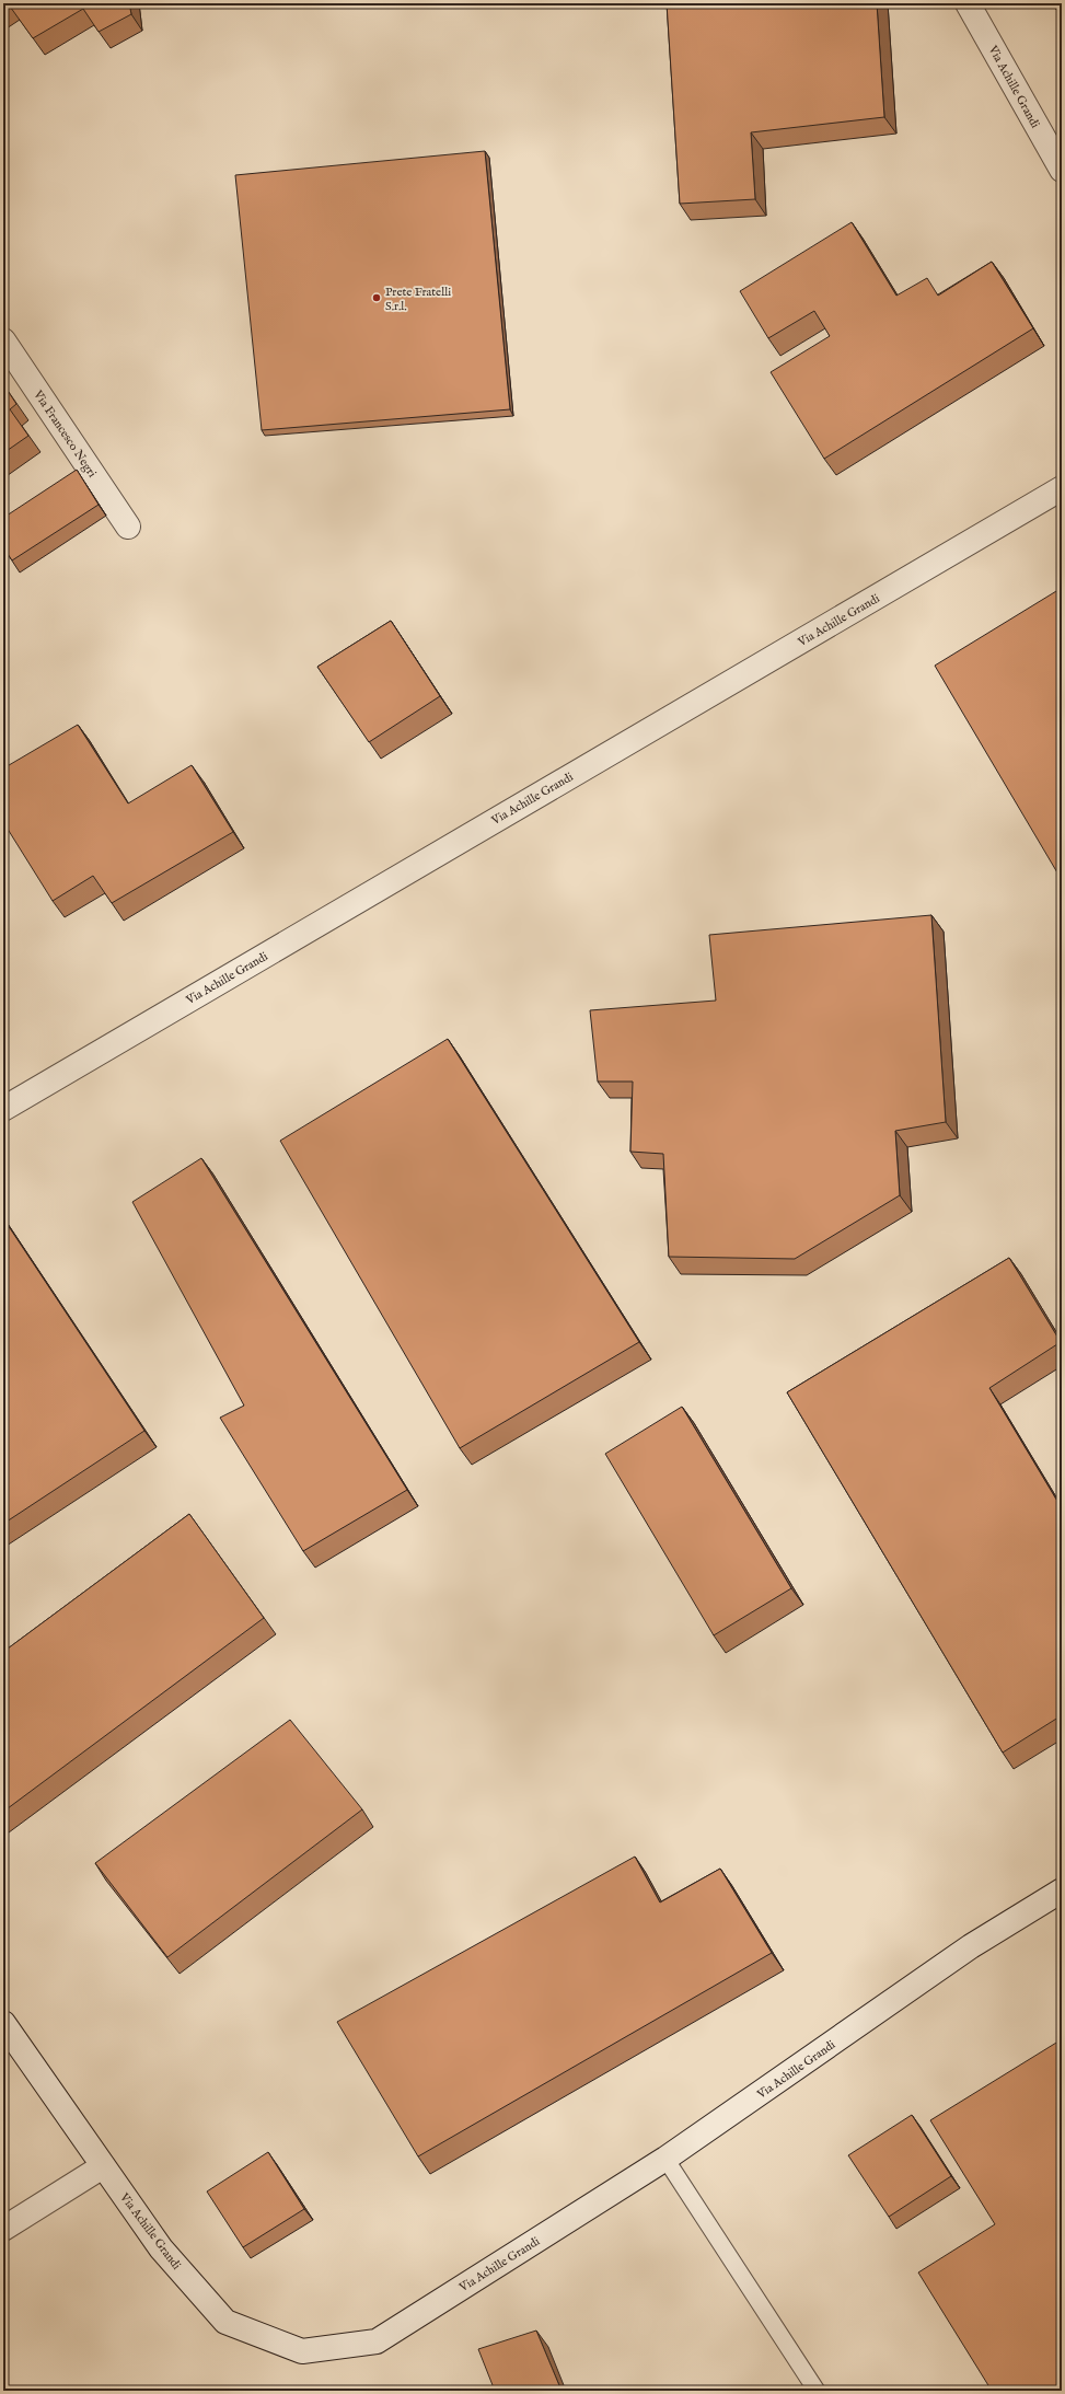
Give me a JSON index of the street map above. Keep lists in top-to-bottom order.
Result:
{
  "streets": {
    "street": ["Via Achille Grandi", "Via Francesco Negri"]
  },
  "places": ["Prete Fratelli S.r.l."]
}
